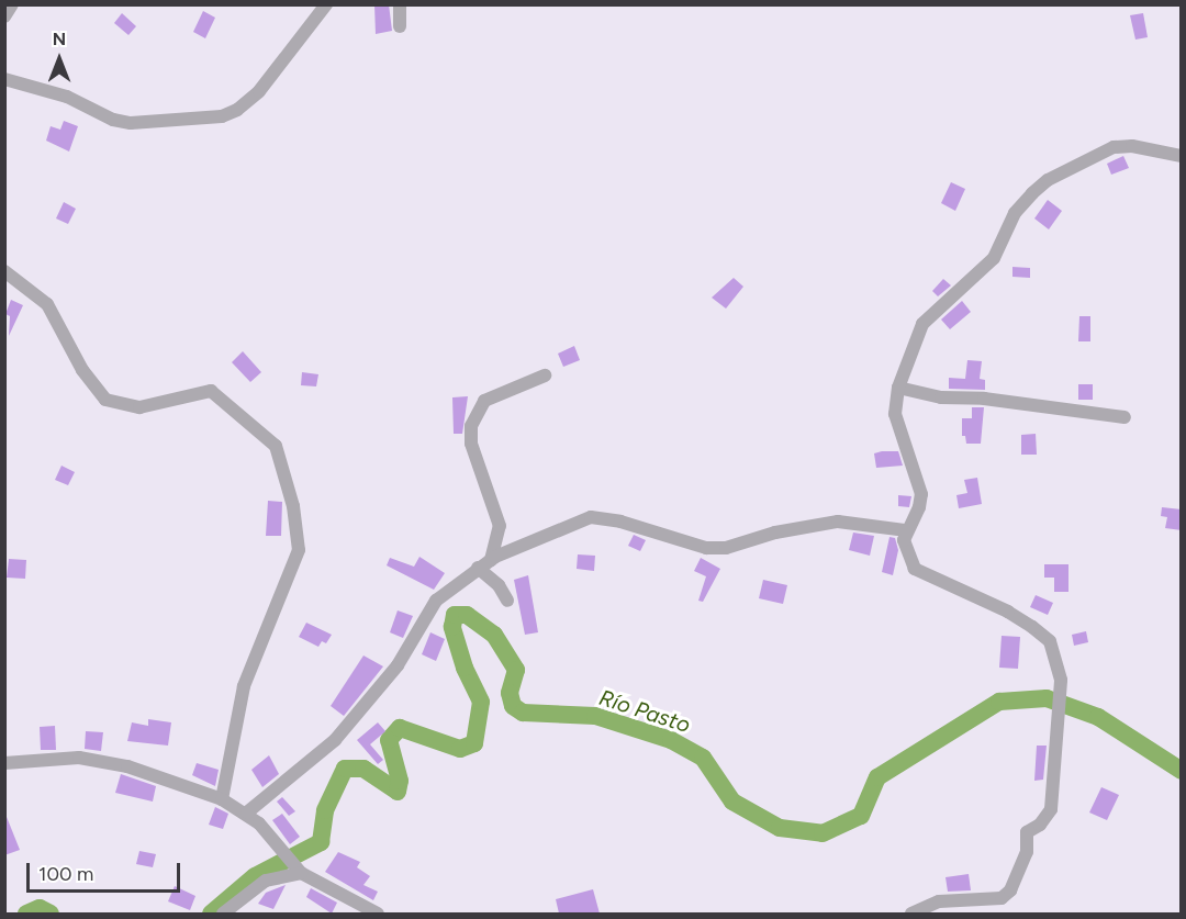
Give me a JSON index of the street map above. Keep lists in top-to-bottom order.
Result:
{
  "water": ["Río Pasto"],
  "scale_bar": "100 m",
  "north": "top"
}
